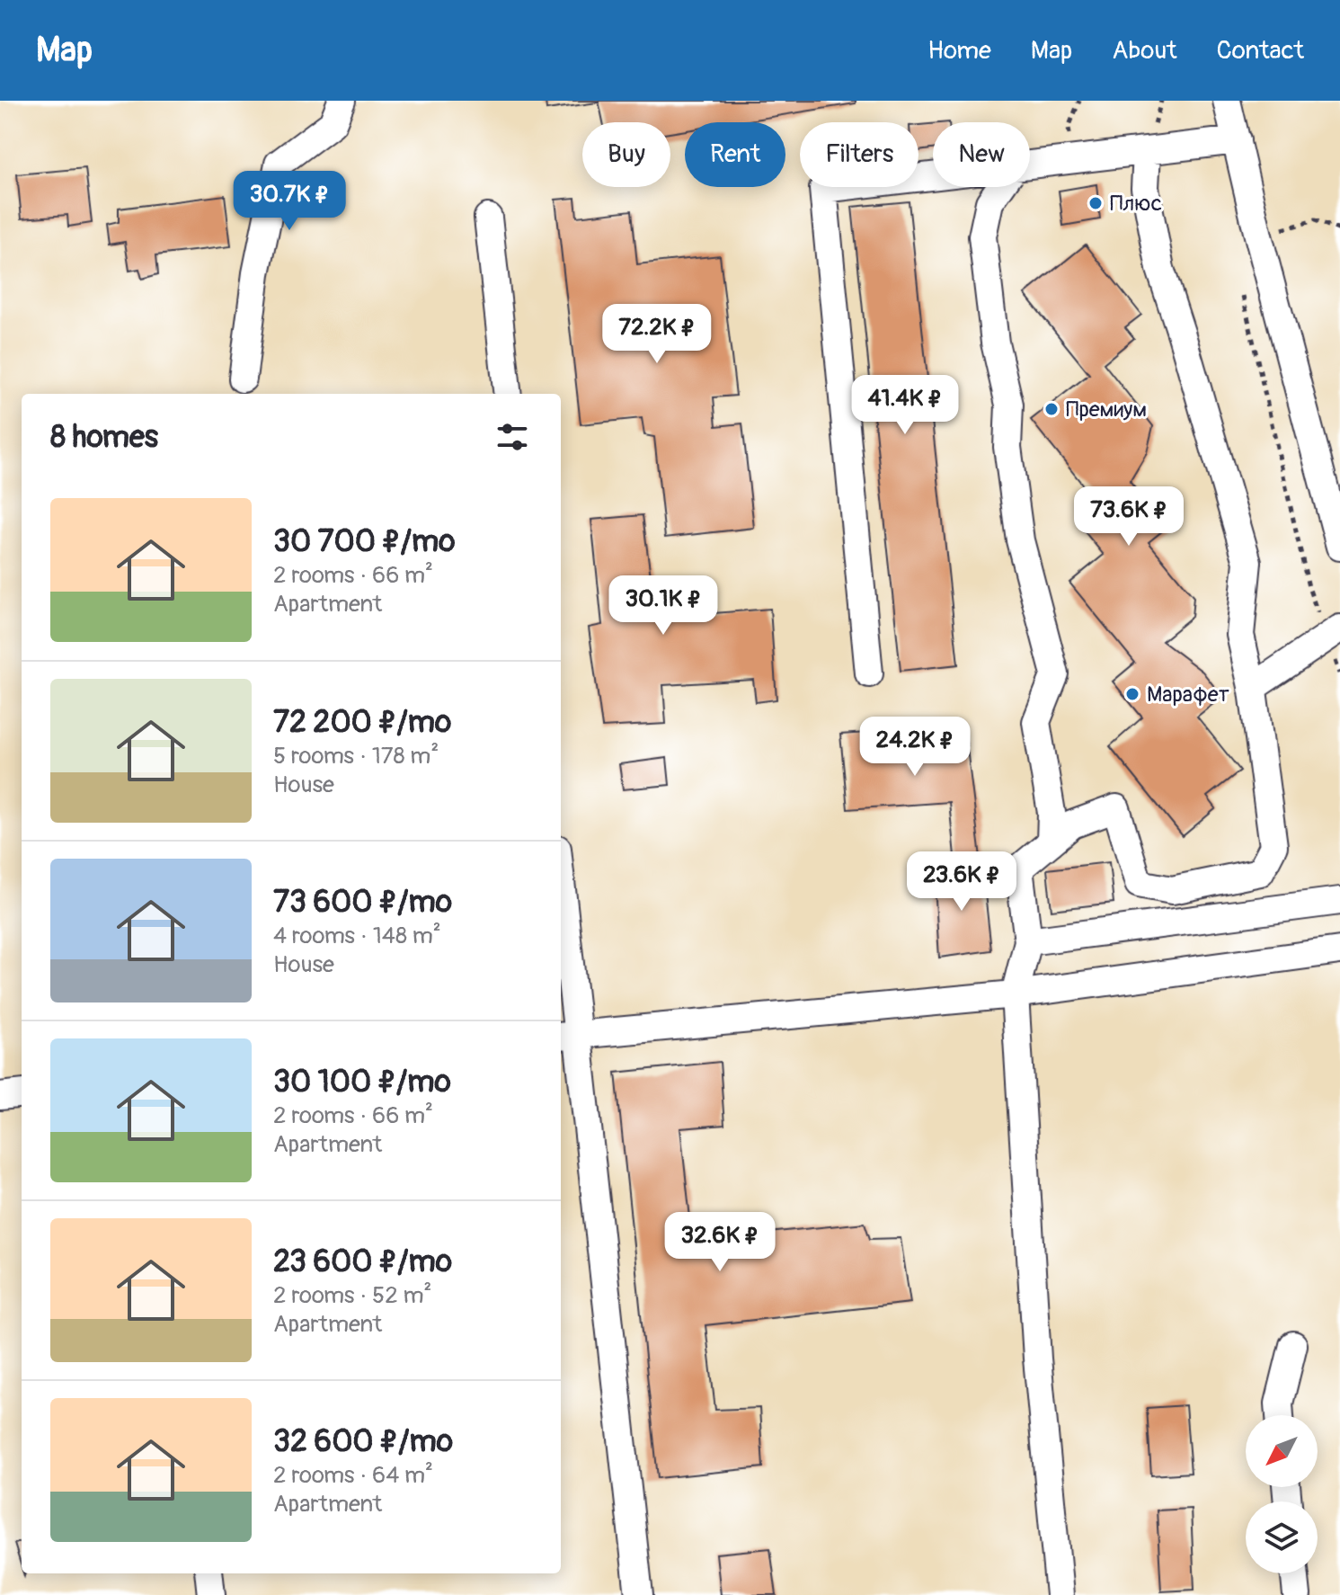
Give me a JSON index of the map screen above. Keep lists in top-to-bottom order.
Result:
{
  "places": ["Плюс", "Премиум", "Марафет"],
  "north": "bottom left",
  "page": {
    "header": "Map",
    "nav": [
      "Home",
      "Map",
      "About",
      "Contact"
    ],
    "chip": [
      "Buy",
      "Rent",
      "Filters",
      "New"
    ],
    "price": [
      "30.7K ₽",
      "72.2K ₽",
      "41.4K ₽",
      "73.6K ₽",
      "30.1K ₽",
      "24.2K ₽",
      "23.6K ₽",
      "32.6K ₽"
    ],
    "heading": "8 homes",
    "list": [
      {
        "name": "30 700 ₽/mo",
        "note": "2 rooms · 66 m² · Apartment"
      },
      {
        "name": "72 200 ₽/mo",
        "note": "5 rooms · 178 m² · House"
      },
      {
        "name": "73 600 ₽/mo",
        "note": "4 rooms · 148 m² · House"
      },
      {
        "name": "30 100 ₽/mo",
        "note": "2 rooms · 66 m² · Apartment"
      },
      {
        "name": "23 600 ₽/mo",
        "note": "2 rooms · 52 m² · Apartment"
      },
      {
        "name": "32 600 ₽/mo",
        "note": "2 rooms · 64 m² · Apartment"
      }
    ]
  }
}
